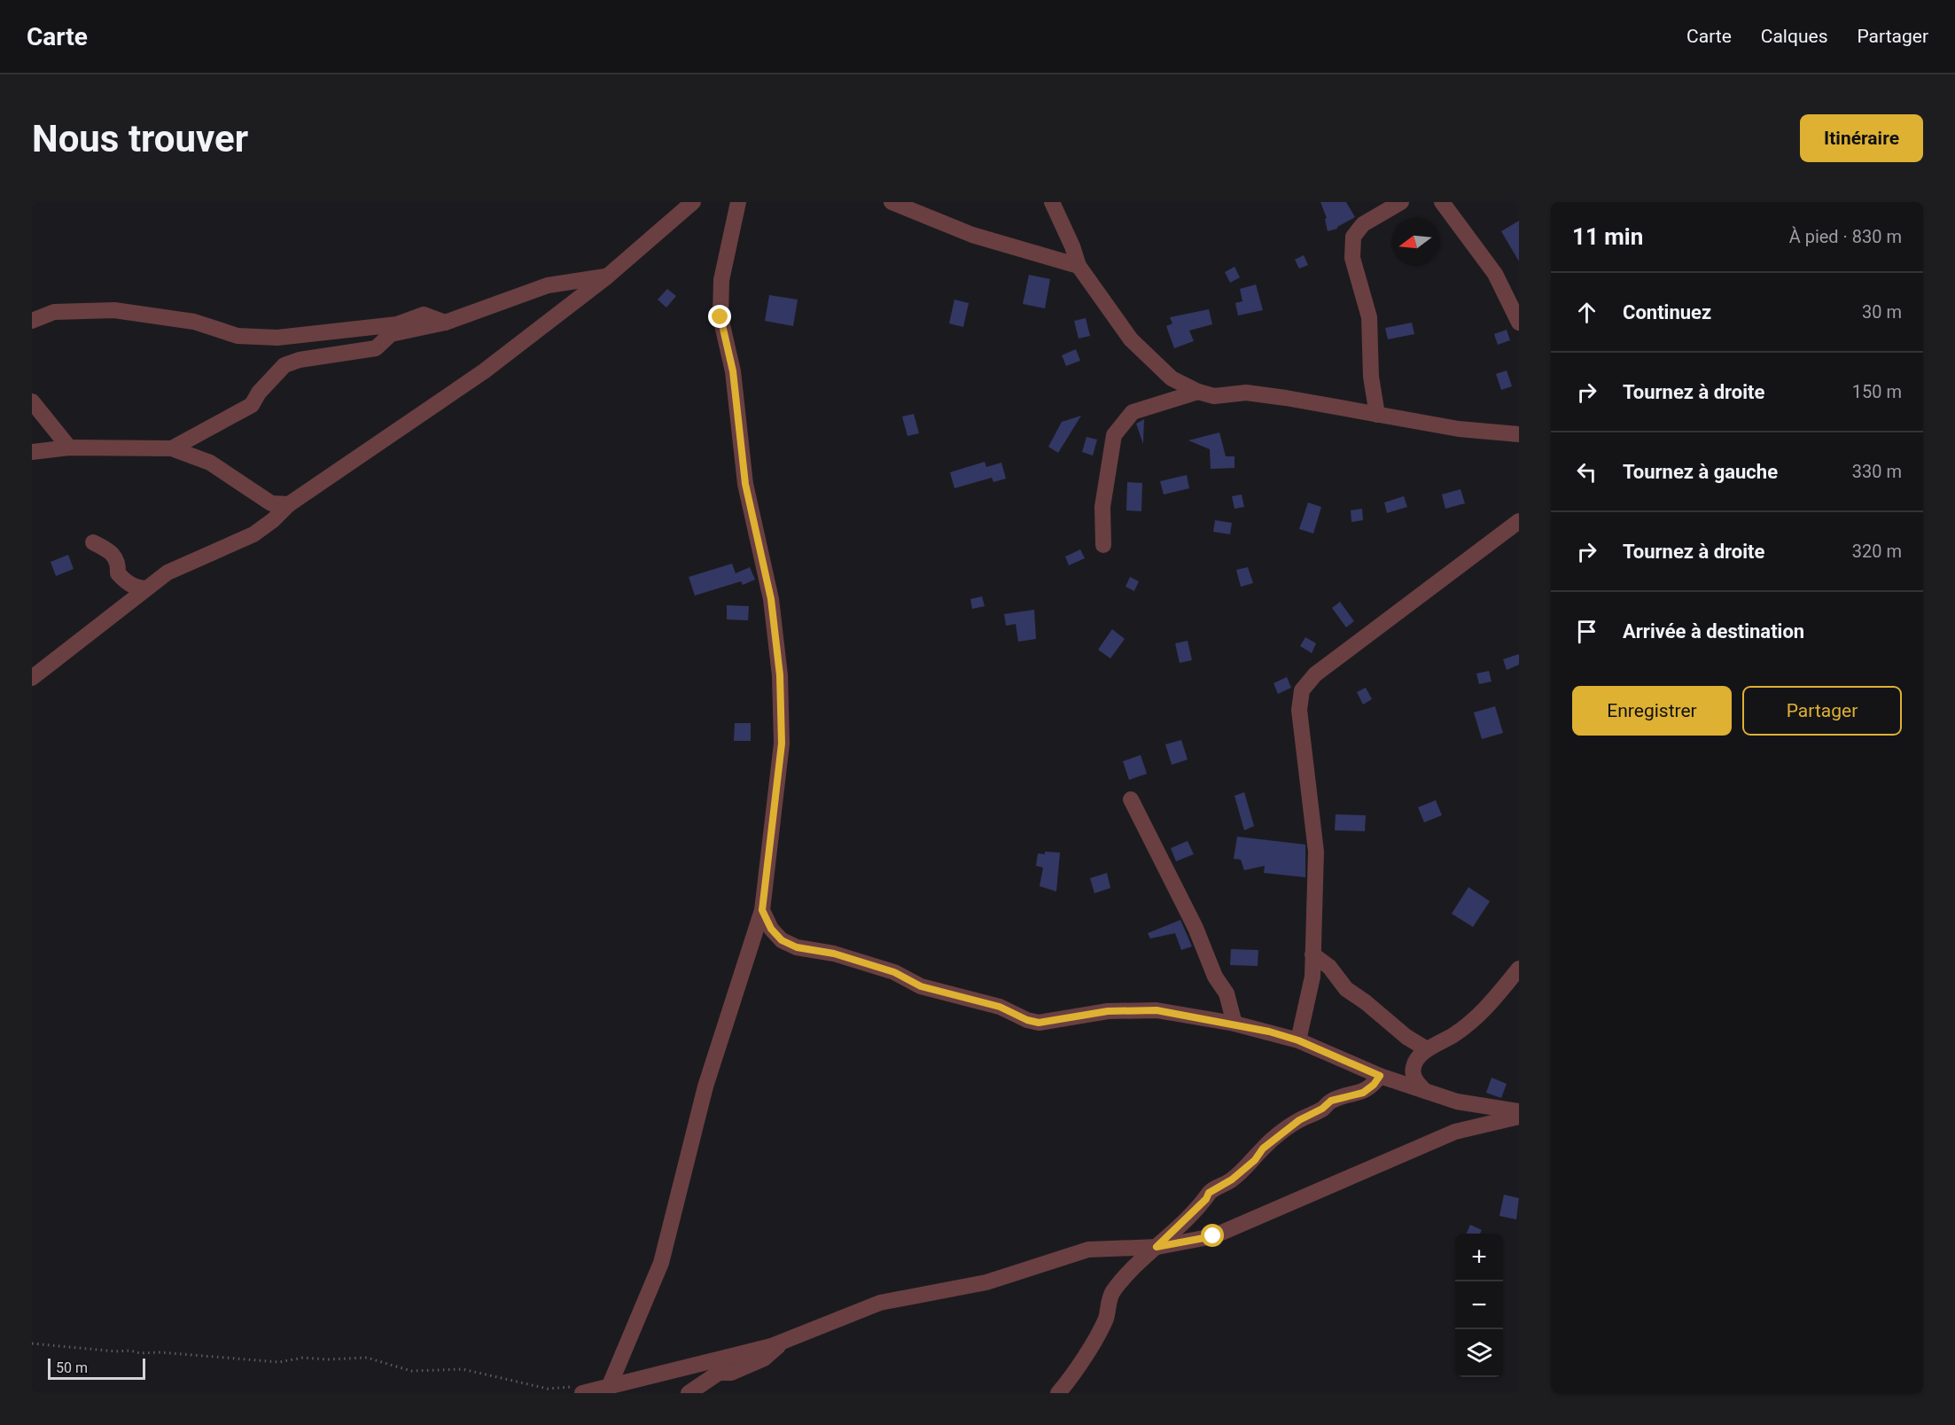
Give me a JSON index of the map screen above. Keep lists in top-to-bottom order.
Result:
{
  "scale_bar": "50 m",
  "north": "left",
  "page": {
    "header": "Carte",
    "nav": ["Carte", "Calques", "Partager"],
    "buttons": [
      "Itinéraire",
      ["Enregistrer", "Partager"]
    ],
    "title": "Nous trouver",
    "heading": ["11 min", "À pied · 830 m"],
    "list": [
      ["Continuez", "30 m"],
      ["Tournez à droite", "150 m"],
      ["Tournez à gauche", "330 m"],
      ["Tournez à droite", "320 m"],
      "Arrivée à destination"
    ],
    "map_buttons": ["+", "−"],
    "scale": "50 m"
  }
}
